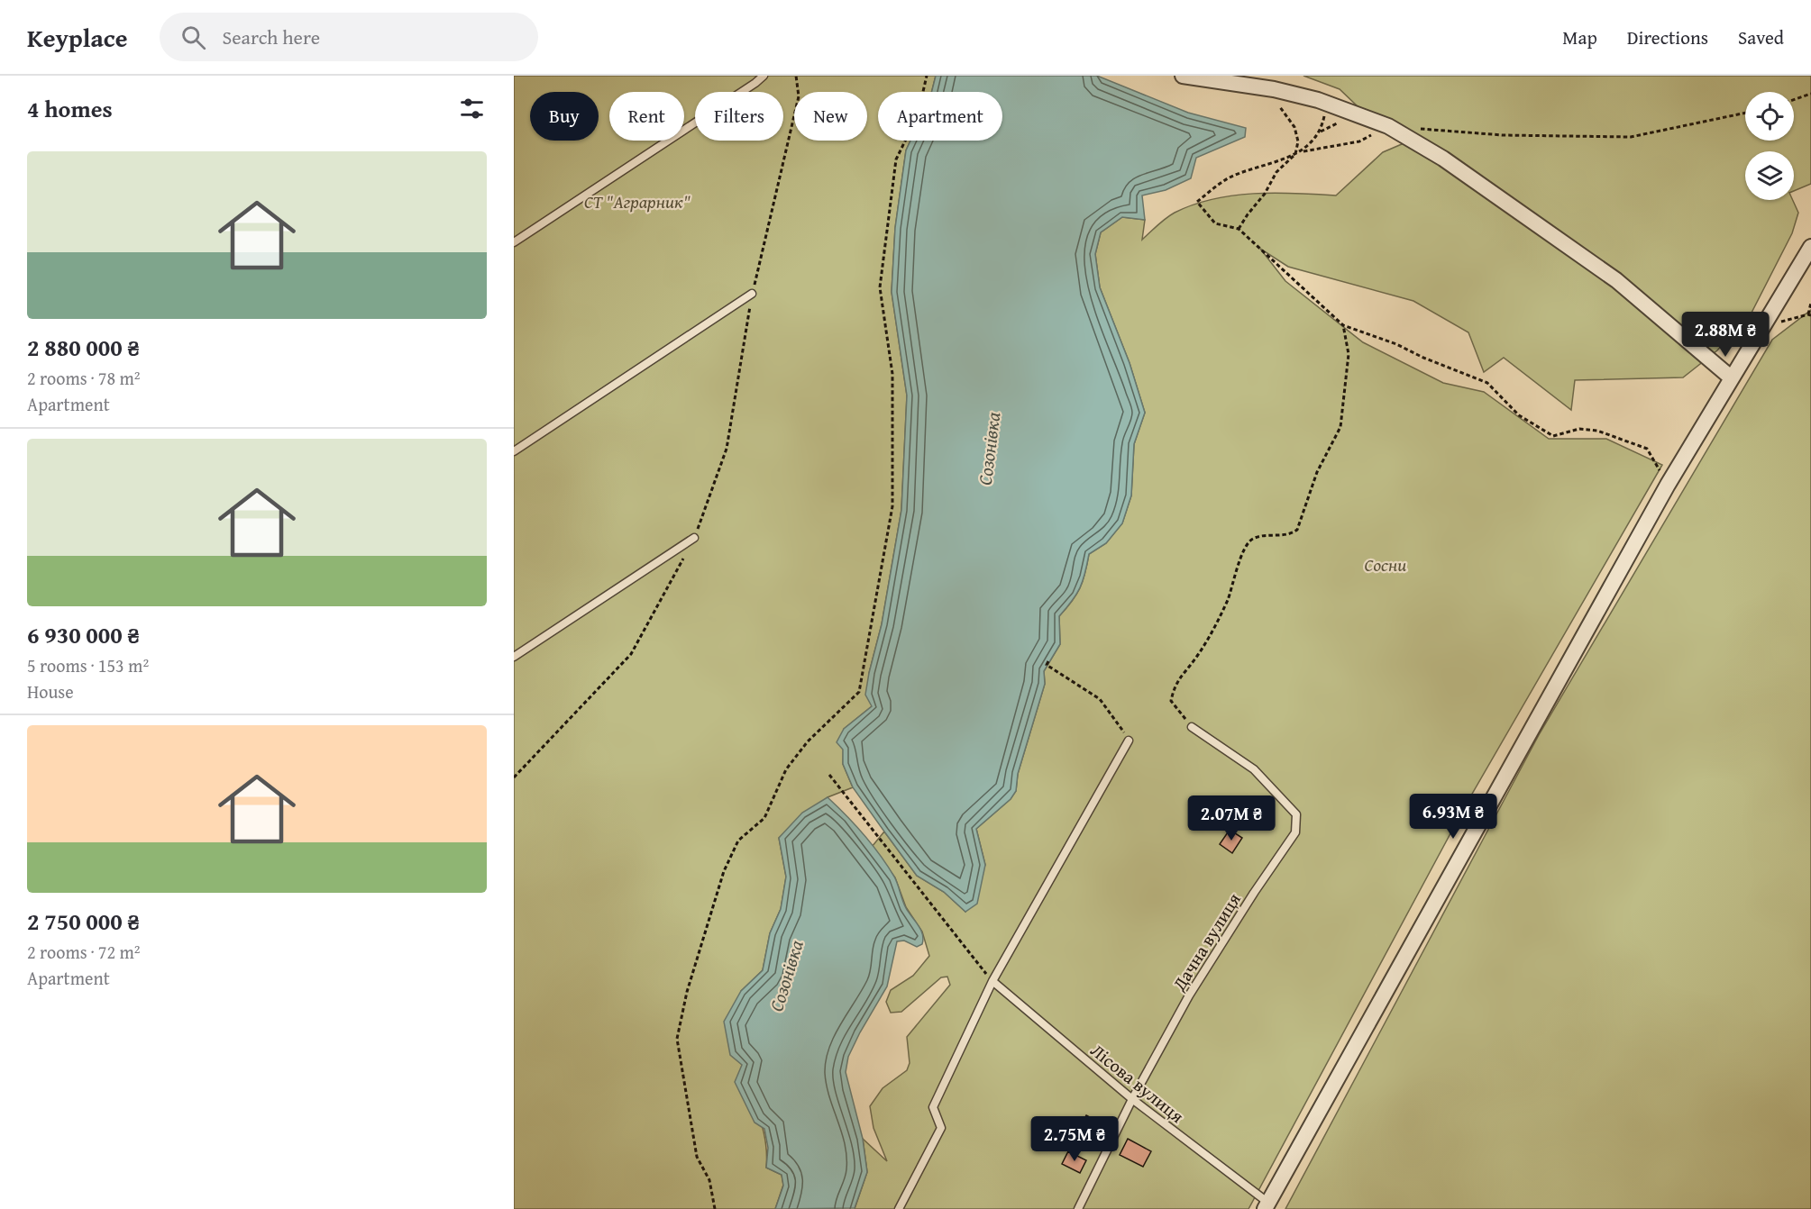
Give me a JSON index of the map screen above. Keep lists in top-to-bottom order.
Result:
{
  "streets": {
    "lane": ["Дачна вулиця", "Лісова вулиця"]
  },
  "crossings": [
    ["Дачна вулиця", "Лісова вулиця"]
  ],
  "water": ["Созонівка"],
  "parks": ["СТ \"Аграрник\"", "Сосни"],
  "page": {
    "header": "Keyplace",
    "search": "Search here",
    "nav": ["Map", "Directions", "Saved"],
    "heading": "4 homes",
    "chip": [
      "Buy",
      "Rent",
      "Filters",
      "New",
      "Apartment"
    ],
    "list": [
      {
        "name": "2 880 000 ₴",
        "note": "2 rooms · 78 m² · Apartment"
      },
      {
        "name": "6 930 000 ₴",
        "note": "5 rooms · 153 m² · House"
      },
      {
        "name": "2 750 000 ₴",
        "note": "2 rooms · 72 m² · Apartment"
      }
    ],
    "price": [
      "2.88M ₴",
      "6.93M ₴",
      "2.07M ₴",
      "2.75M ₴"
    ]
  }
}
